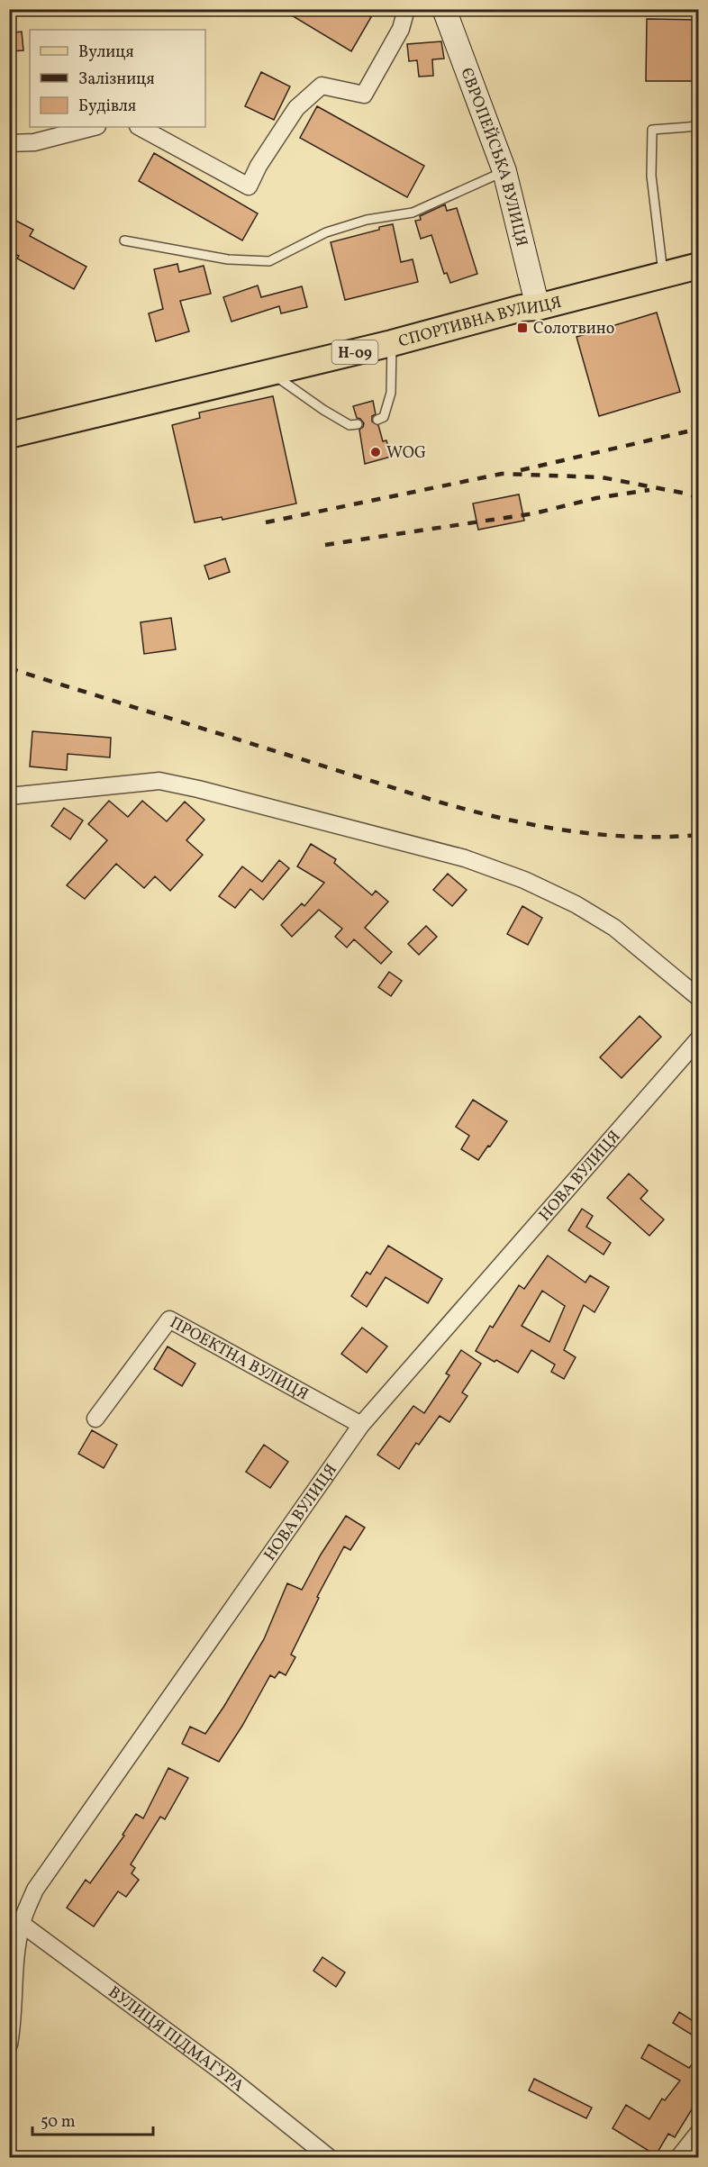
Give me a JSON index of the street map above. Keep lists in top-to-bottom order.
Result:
{
  "streets": {
    "main road": ["СПОРТИВНА ВУЛИЦЯ", "Н-09"],
    "street": [
      "ЄВРОПЕЙСЬКА ВУЛИЦЯ",
      "НОВА ВУЛИЦЯ",
      "ПРОЕКТНА ВУЛИЦЯ",
      "ВУЛИЦЯ ПІДМАГУРА"
    ]
  },
  "crossings": [
    ["ЄВРОПЕЙСЬКА ВУЛИЦЯ", "СПОРТИВНА ВУЛИЦЯ"],
    ["НОВА ВУЛИЦЯ", "ПРОЕКТНА ВУЛИЦЯ"],
    ["НОВА ВУЛИЦЯ", "ВУЛИЦЯ ПІДМАГУРА"]
  ],
  "places": {
    "transit": ["Солотвино"],
    "other": ["WOG"]
  },
  "legend": ["Вулиця", "Залізниця", "Будівля"],
  "scale_bar": "50 m"
}
